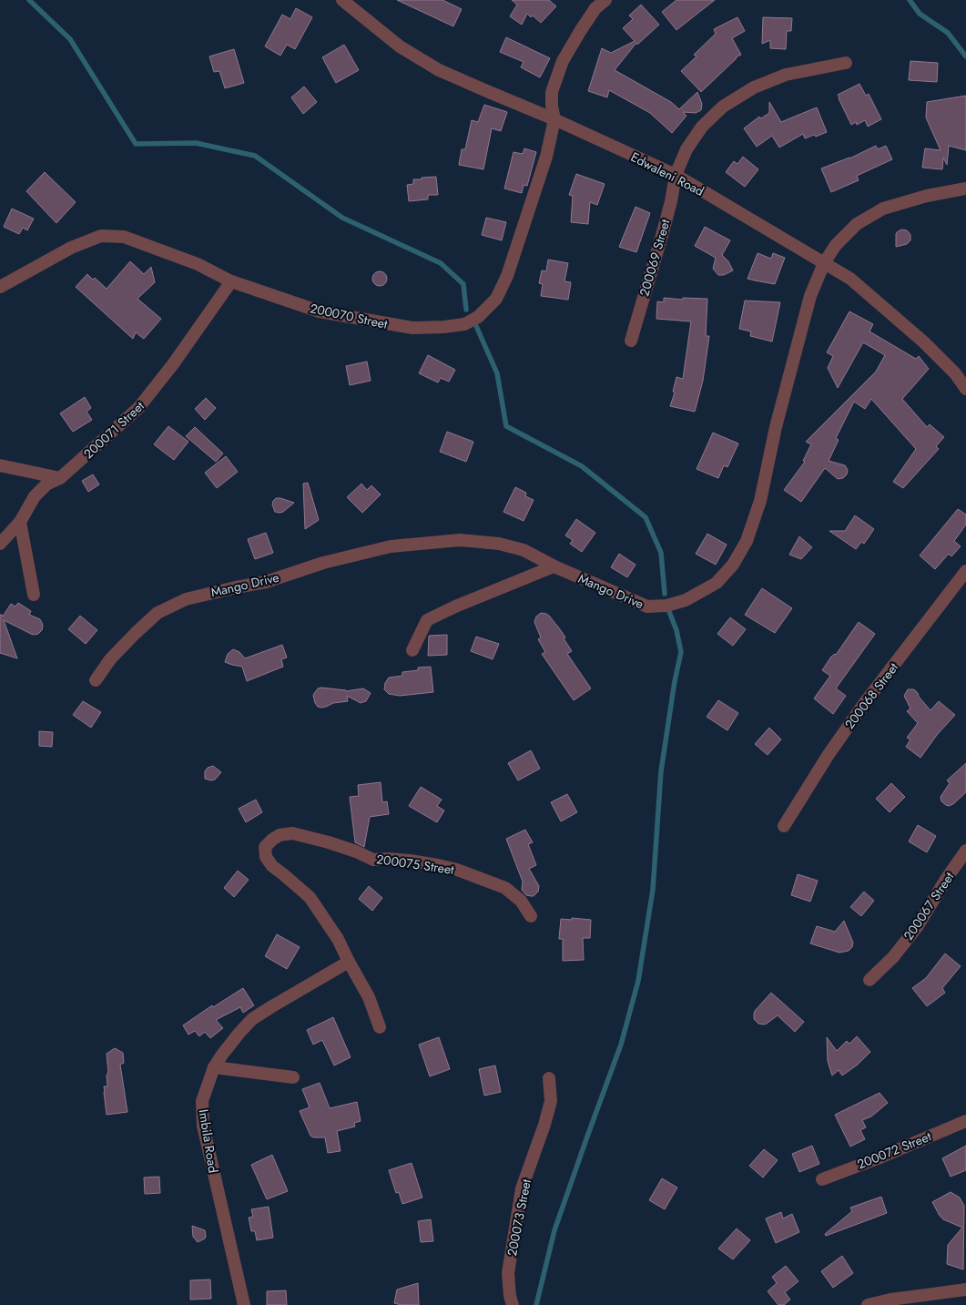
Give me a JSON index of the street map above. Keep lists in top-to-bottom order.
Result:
{
  "streets": {
    "street": [
      "Edwaleni Road",
      "200069 Street",
      "200070 Street",
      "200071 Street",
      "Mango Drive",
      "200068 Street",
      "200075 Street",
      "200067 Street",
      "Imbila Road",
      "200072 Street",
      "200073 Street"
    ]
  },
  "crossings": [
    ["Edwaleni Road", "200069 Street"],
    ["Edwaleni Road", "200070 Street"],
    ["Edwaleni Road", "Mango Drive"],
    ["200070 Street", "200071 Street"],
    ["200075 Street", "Imbila Road"]
  ]
}
